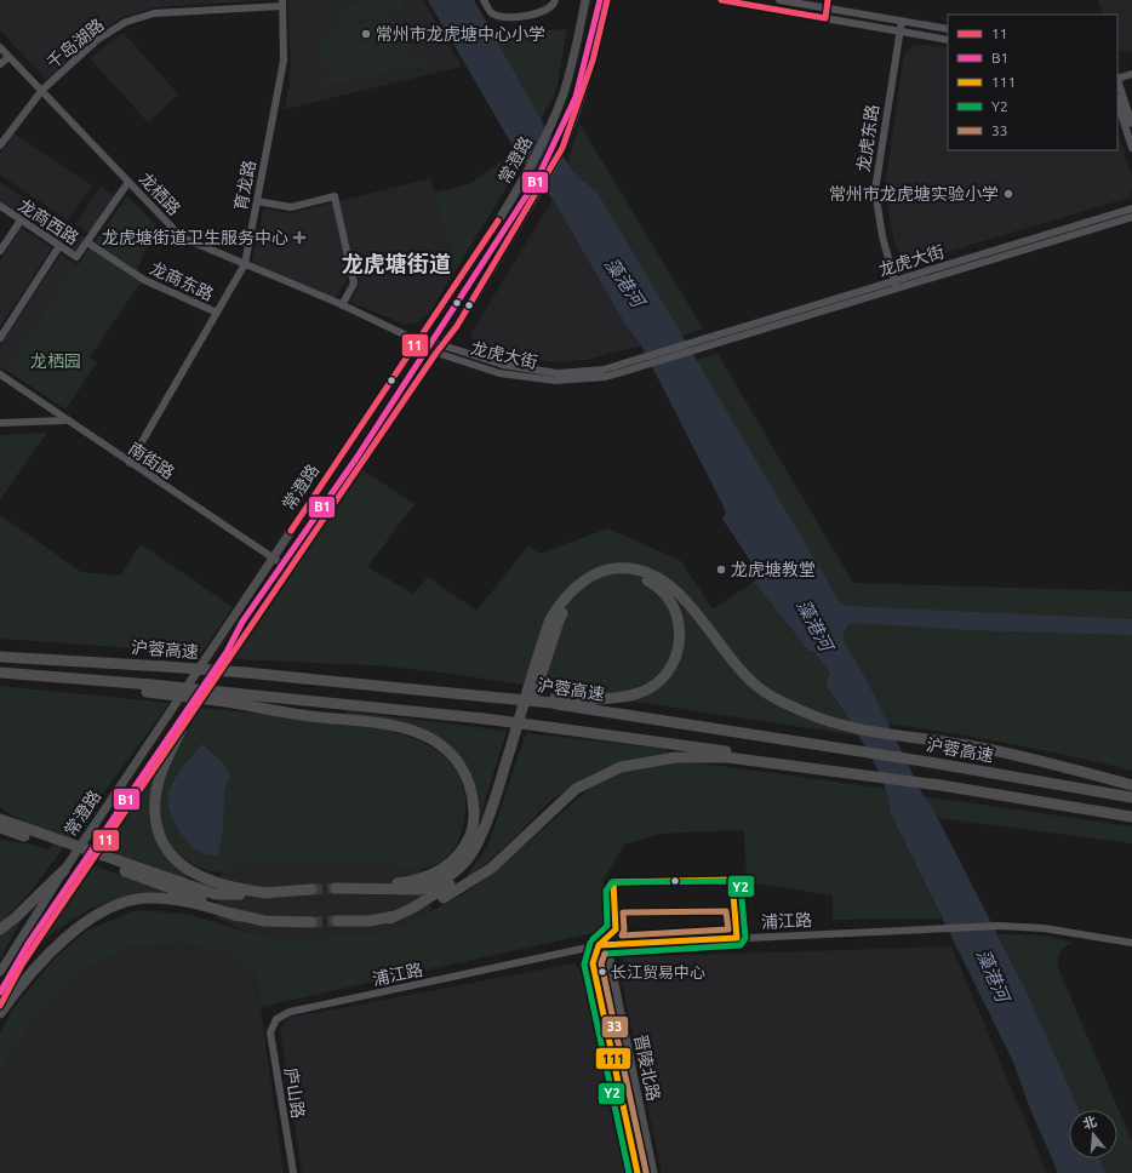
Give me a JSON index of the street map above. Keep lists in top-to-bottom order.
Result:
{
  "streets": {
    "highway": ["沪蓉高速"],
    "main road": ["常澄路", "晋陵北路"],
    "street": [
      "千岛湖路",
      "龙虎东路",
      "育龙路",
      "龙栖路",
      "龙商西路",
      "龙虎大街",
      "龙商东路",
      "南街路",
      "浦江路",
      "庐山路"
    ]
  },
  "crossings": [
    ["千岛湖路", "育龙路"],
    ["千岛湖路", "龙栖路"],
    ["龙虎东路", "龙虎大街"],
    ["常澄路", "龙栖路"],
    ["常澄路", "龙虎大街"],
    ["常澄路", "南街路"],
    ["育龙路", "龙栖路"],
    ["育龙路", "龙商东路"],
    ["育龙路", "南街路"],
    ["龙栖路", "龙商西路"],
    ["龙栖路", "龙虎大街"],
    ["龙商西路", "龙商东路"],
    ["浦江路", "晋陵北路"],
    ["浦江路", "庐山路"]
  ],
  "districts": ["龙虎塘街道"],
  "water": ["藻港河"],
  "parks": ["龙栖园"],
  "places": {
    "other": [
      "常州市龙虎塘中心小学",
      "常州市龙虎塘实验小学",
      "龙虎塘教堂",
      "长江贸易中心"
    ],
    "health": ["龙虎塘街道卫生服务中心"]
  },
  "lines": [
    "transit line 11",
    "transit line B1",
    "transit line 111",
    "transit line Y2",
    "transit line 33"
  ],
  "legend": [
    "11",
    "B1",
    "111",
    "Y2",
    "33"
  ],
  "north": "top"
}
